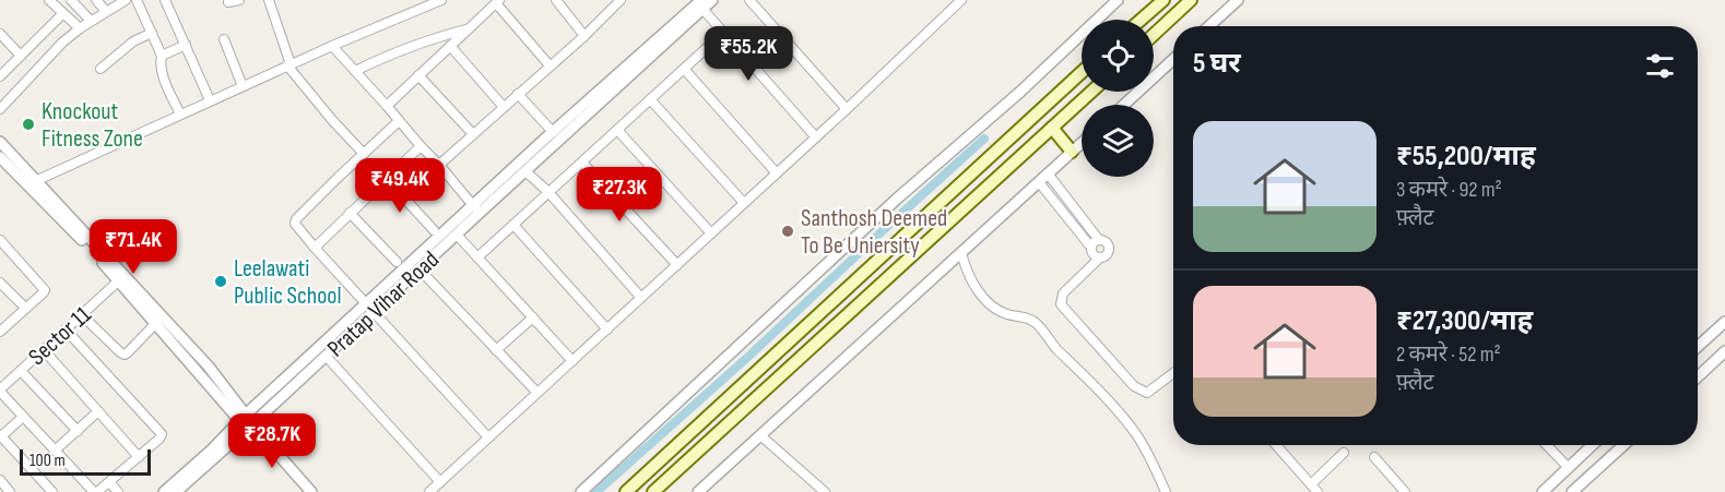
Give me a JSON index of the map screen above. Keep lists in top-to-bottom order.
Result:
{
  "streets": {
    "street": ["Pratap Vihar Road", "Sector 11"]
  },
  "places": ["Knockout Fitness Zone", "Santhosh Deemed To Be Uniersity", "Leelawati Public School"],
  "scale_bar": "100 m",
  "page": {
    "price": [
      "₹55.2K",
      "₹49.4K",
      "₹27.3K",
      "₹71.4K",
      "₹28.7K"
    ],
    "heading": "5 घर",
    "list": [
      {
        "name": "₹55,200/माह",
        "note": "3 कमरे · 92 m² · फ़्लैट"
      },
      {
        "name": "₹27,300/माह",
        "note": "2 कमरे · 52 m² · फ़्लैट"
      }
    ],
    "scale": "100 m"
  }
}
